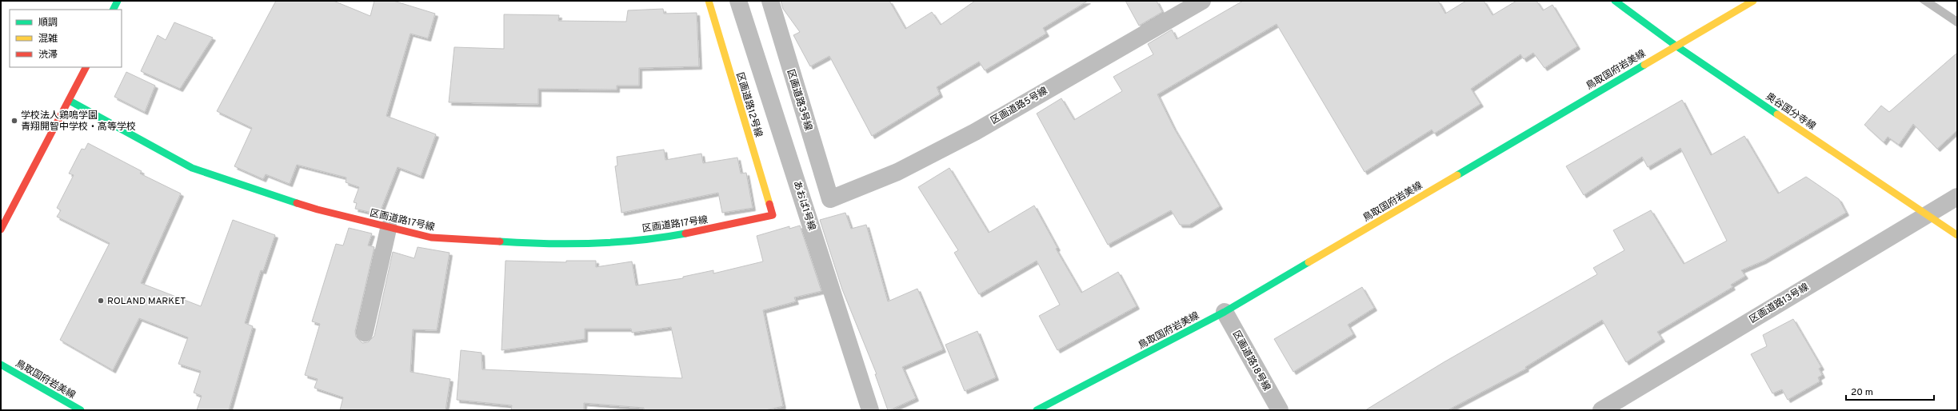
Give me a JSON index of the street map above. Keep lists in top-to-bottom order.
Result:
{
  "streets": {
    "street": [
      "鳥取国府岩美線",
      "区画道路3号線",
      "区画道路12号線",
      "区画道路5号線",
      "奥谷国分寺線",
      "あおば1号線",
      "区画道路17号線",
      "区画道路13号線",
      "区画道路18号線"
    ]
  },
  "crossings": [
    ["鳥取国府岩美線", "奥谷国分寺線"],
    ["鳥取国府岩美線", "区画道路18号線"],
    ["区画道路3号線", "区画道路5号線"],
    ["区画道路12号線", "区画道路17号線"],
    ["奥谷国分寺線", "区画道路13号線"]
  ],
  "places": ["学校法人鶏鳴学園 青翔開智中学校・高等学校", "ROLAND MARKET"],
  "legend": ["順調", "混雑", "渋滞"],
  "scale_bar": "20 m"
}
